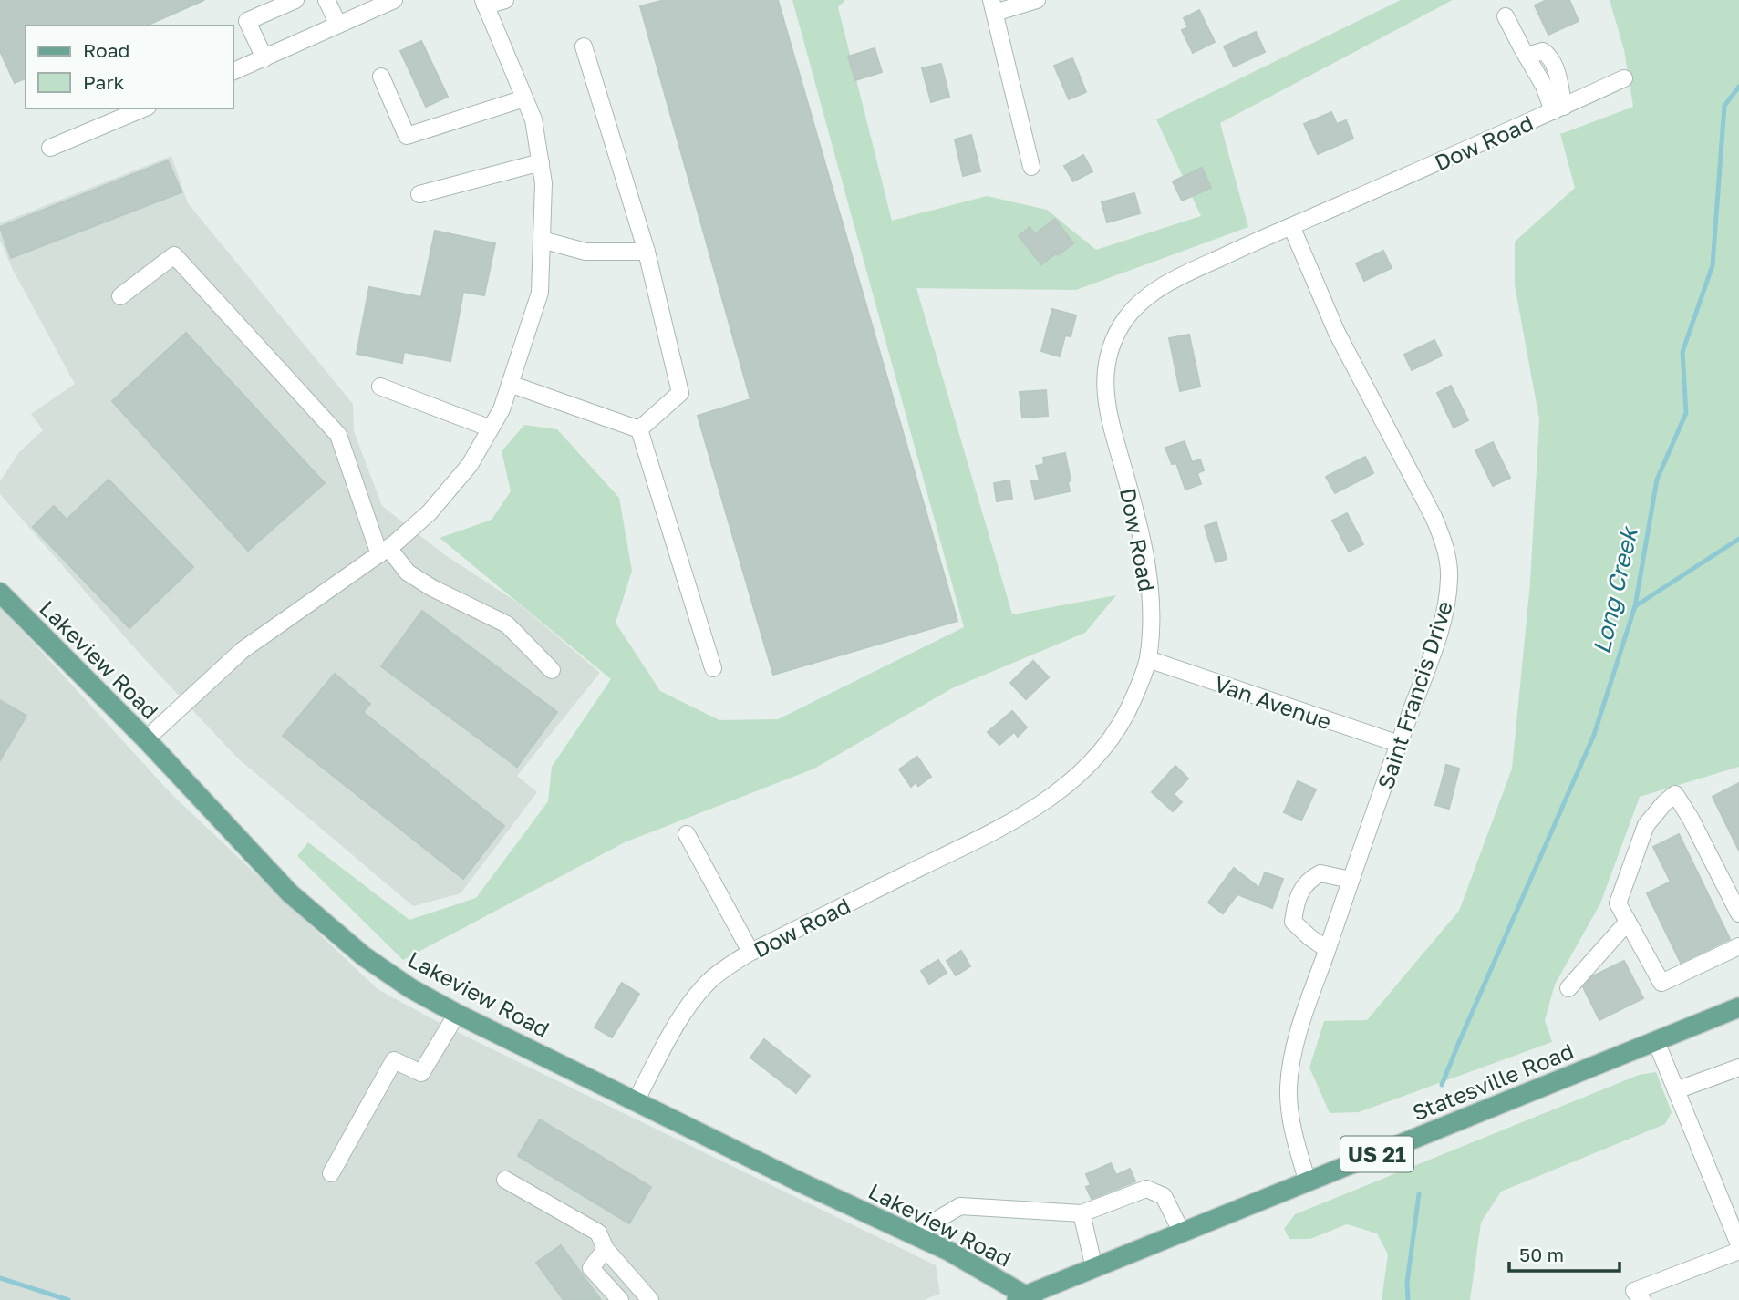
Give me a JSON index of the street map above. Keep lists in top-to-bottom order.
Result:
{
  "streets": {
    "main road": ["Lakeview Road", "Statesville Road", "US 21"],
    "street": ["Dow Road", "Saint Francis Drive", "Van Avenue"]
  },
  "crossings": [
    ["Dow Road", "Lakeview Road"],
    ["Dow Road", "Saint Francis Drive"],
    ["Dow Road", "Van Avenue"],
    ["Lakeview Road", "Statesville Road"],
    ["Saint Francis Drive", "Van Avenue"],
    ["Saint Francis Drive", "Statesville Road"]
  ],
  "water": ["Long Creek"],
  "legend": ["Road", "Park"],
  "scale_bar": "50 m"
}
